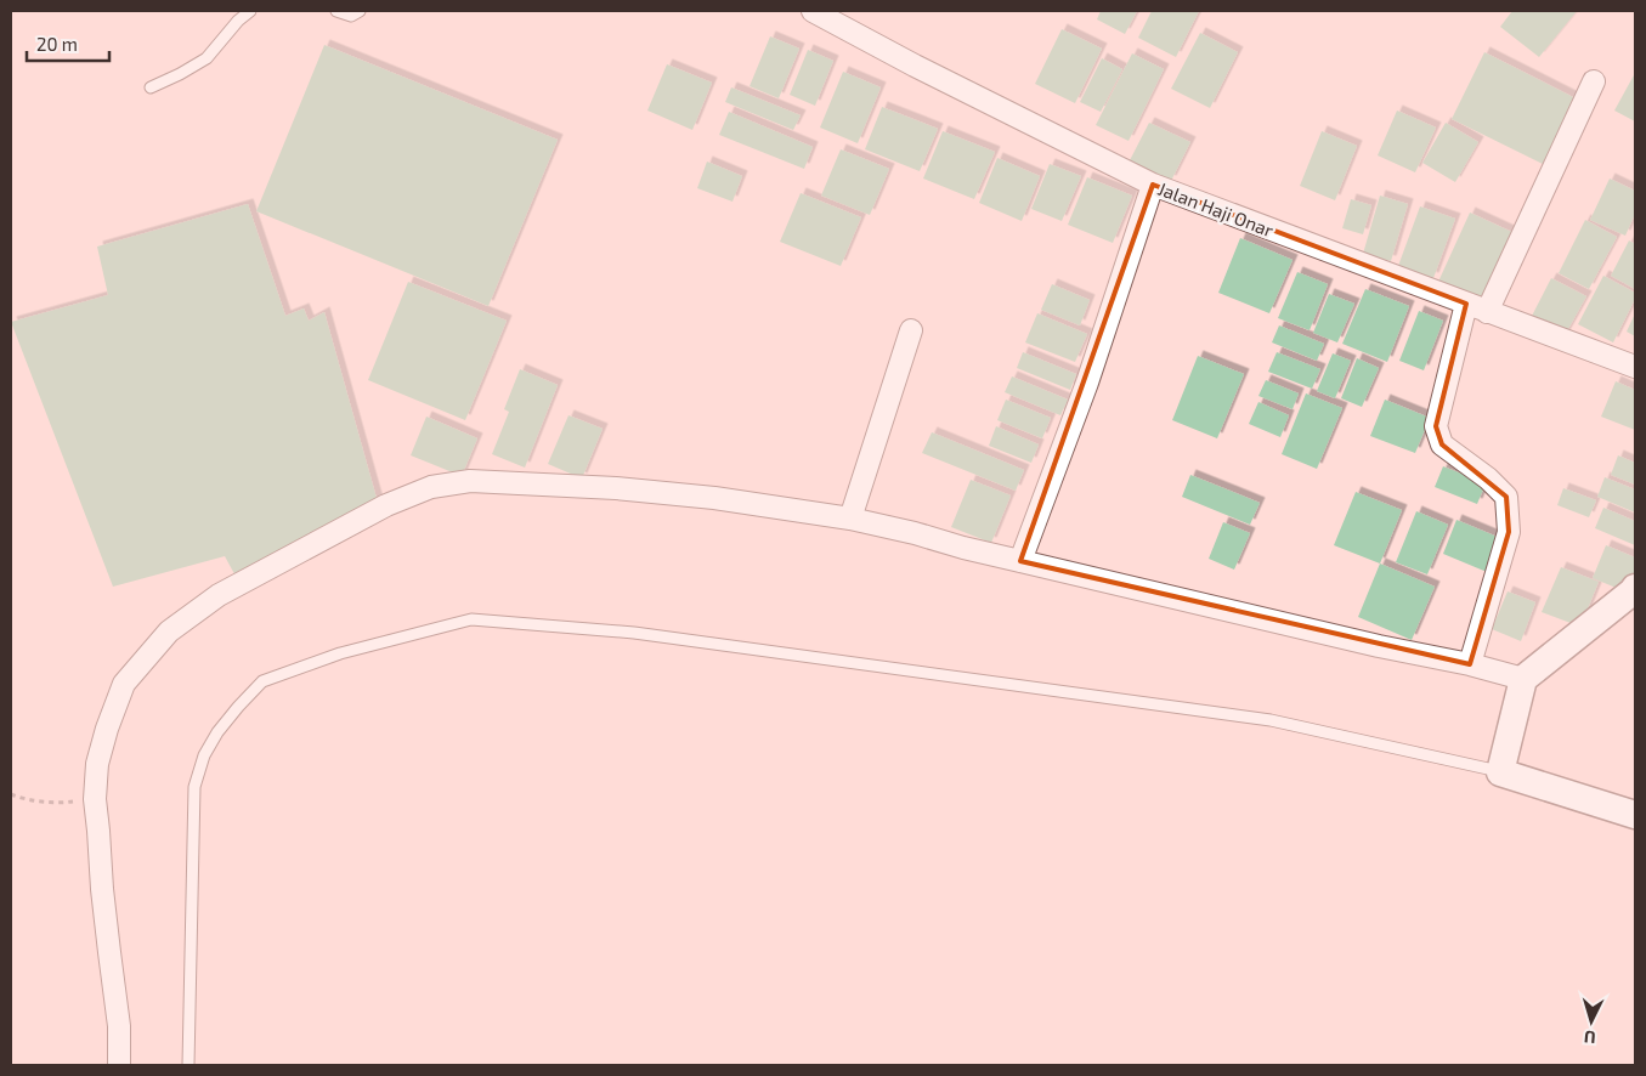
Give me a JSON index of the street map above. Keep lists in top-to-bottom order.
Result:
{
  "streets": {
    "street": ["Jalan Haji Onar"]
  },
  "scale_bar": "20 m",
  "north": "bottom"
}
